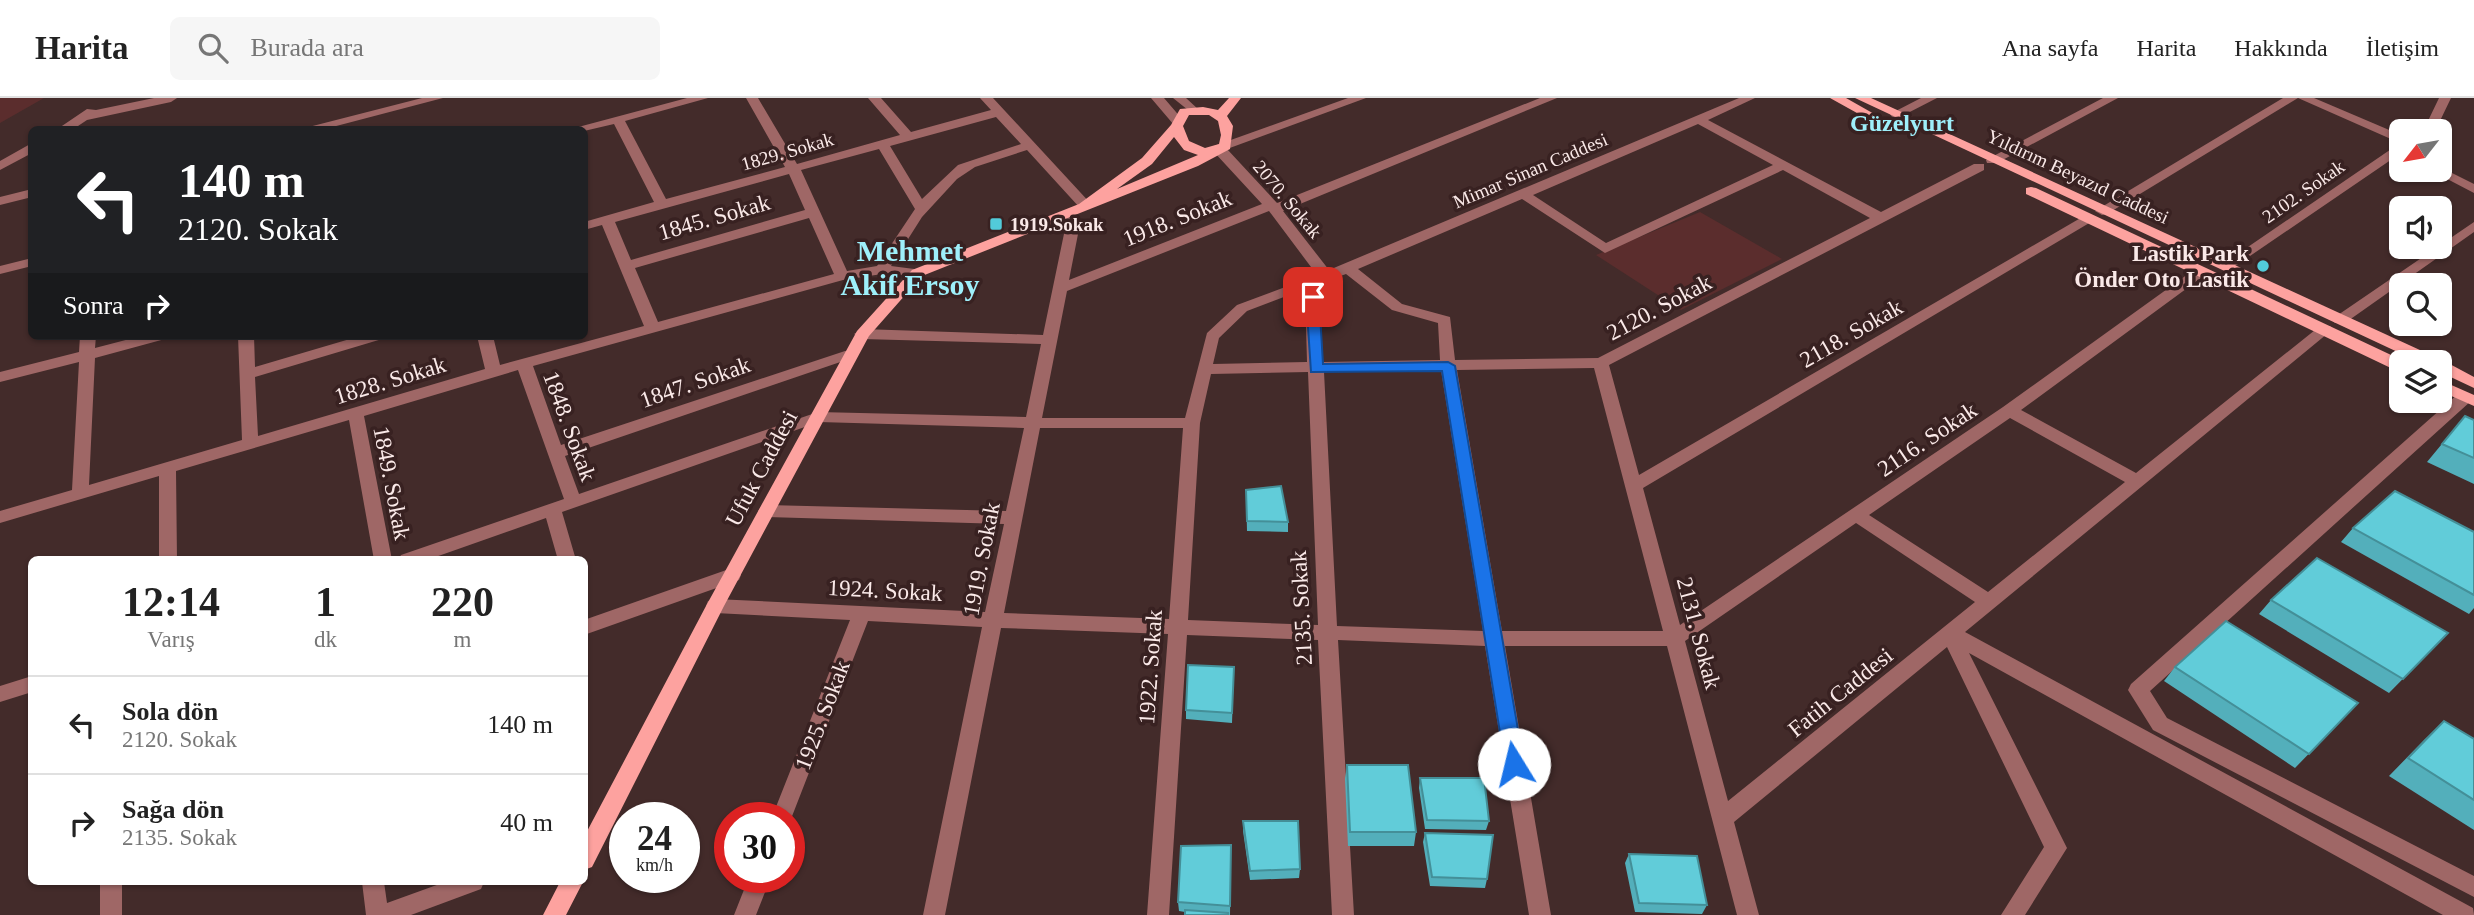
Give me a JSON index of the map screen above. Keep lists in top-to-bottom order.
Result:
{
  "streets": {
    "main road": ["Yıldırım Beyazıd Caddesi", "Ufuk Caddesi"],
    "street": [
      "1829. Sokak",
      "Mimar Sinan Caddesi",
      "2102. Sokak",
      "2070. Sokak",
      "1845. Sokak",
      "1918. Sokak",
      "2120. Sokak",
      "2118. Sokak",
      "1828. Sokak",
      "1847. Sokak",
      "1848. Sokak",
      "2116. Sokak",
      "1849. Sokak",
      "1919. Sokak",
      "1924. Sokak",
      "2135. Sokak",
      "2131. Sokak",
      "1922. Sokak",
      "Fatih Caddesi",
      "1925. Sokak"
    ]
  },
  "crossings": [
    ["Mimar Sinan Caddesi", "2070. Sokak"],
    ["Mimar Sinan Caddesi", "2120. Sokak"],
    ["Mimar Sinan Caddesi", "2135. Sokak"],
    ["Mimar Sinan Caddesi", "1922. Sokak"],
    ["Yıldırım Beyazıd Caddesi", "2102. Sokak"],
    ["Yıldırım Beyazıd Caddesi", "2120. Sokak"],
    ["Yıldırım Beyazıd Caddesi", "2118. Sokak"],
    ["Yıldırım Beyazıd Caddesi", "2116. Sokak"],
    ["Yıldırım Beyazıd Caddesi", "Fatih Caddesi"],
    ["2070. Sokak", "1918. Sokak"],
    ["2070. Sokak", "2135. Sokak"],
    ["1918. Sokak", "1919. Sokak"],
    ["2120. Sokak", "2135. Sokak"],
    ["2120. Sokak", "2131. Sokak"],
    ["2120. Sokak", "1922. Sokak"],
    ["2118. Sokak", "2131. Sokak"],
    ["1828. Sokak", "1848. Sokak"],
    ["1828. Sokak", "Ufuk Caddesi"],
    ["1828. Sokak", "1849. Sokak"],
    ["1847. Sokak", "1848. Sokak"],
    ["1847. Sokak", "Ufuk Caddesi"],
    ["2116. Sokak", "1924. Sokak"],
    ["2116. Sokak", "2131. Sokak"],
    ["Ufuk Caddesi", "1919. Sokak"],
    ["Ufuk Caddesi", "1924. Sokak"],
    ["1919. Sokak", "1924. Sokak"],
    ["1924. Sokak", "2135. Sokak"],
    ["1924. Sokak", "2131. Sokak"],
    ["1924. Sokak", "1922. Sokak"],
    ["1924. Sokak", "1925. Sokak"],
    ["2131. Sokak", "Fatih Caddesi"]
  ],
  "districts": ["Güzelyurt", "Mehmet Akif Ersoy"],
  "places": {
    "transit": ["1919.Sokak"],
    "other": ["Lastik Park Önder Oto Lastik"]
  },
  "north": "bottom left",
  "page": {
    "header": "Harita",
    "search": "Burada ara",
    "nav": [
      "Ana sayfa",
      "Harita",
      "Hakkında",
      "İletişim"
    ],
    "turn": ["140 m", "2120. Sokak"],
    "then": "Sonra",
    "eta": [
      "12:14",
      "Varış",
      "1",
      "dk",
      "220",
      "m"
    ],
    "list": [
      {
        "name": "Sola dön",
        "note": "2120. Sokak",
        "value": "140 m"
      },
      {
        "name": "Sağa dön",
        "note": "2135. Sokak",
        "value": "40 m"
      }
    ],
    "speed": "24 km/h",
    "limit": "30"
  }
}
